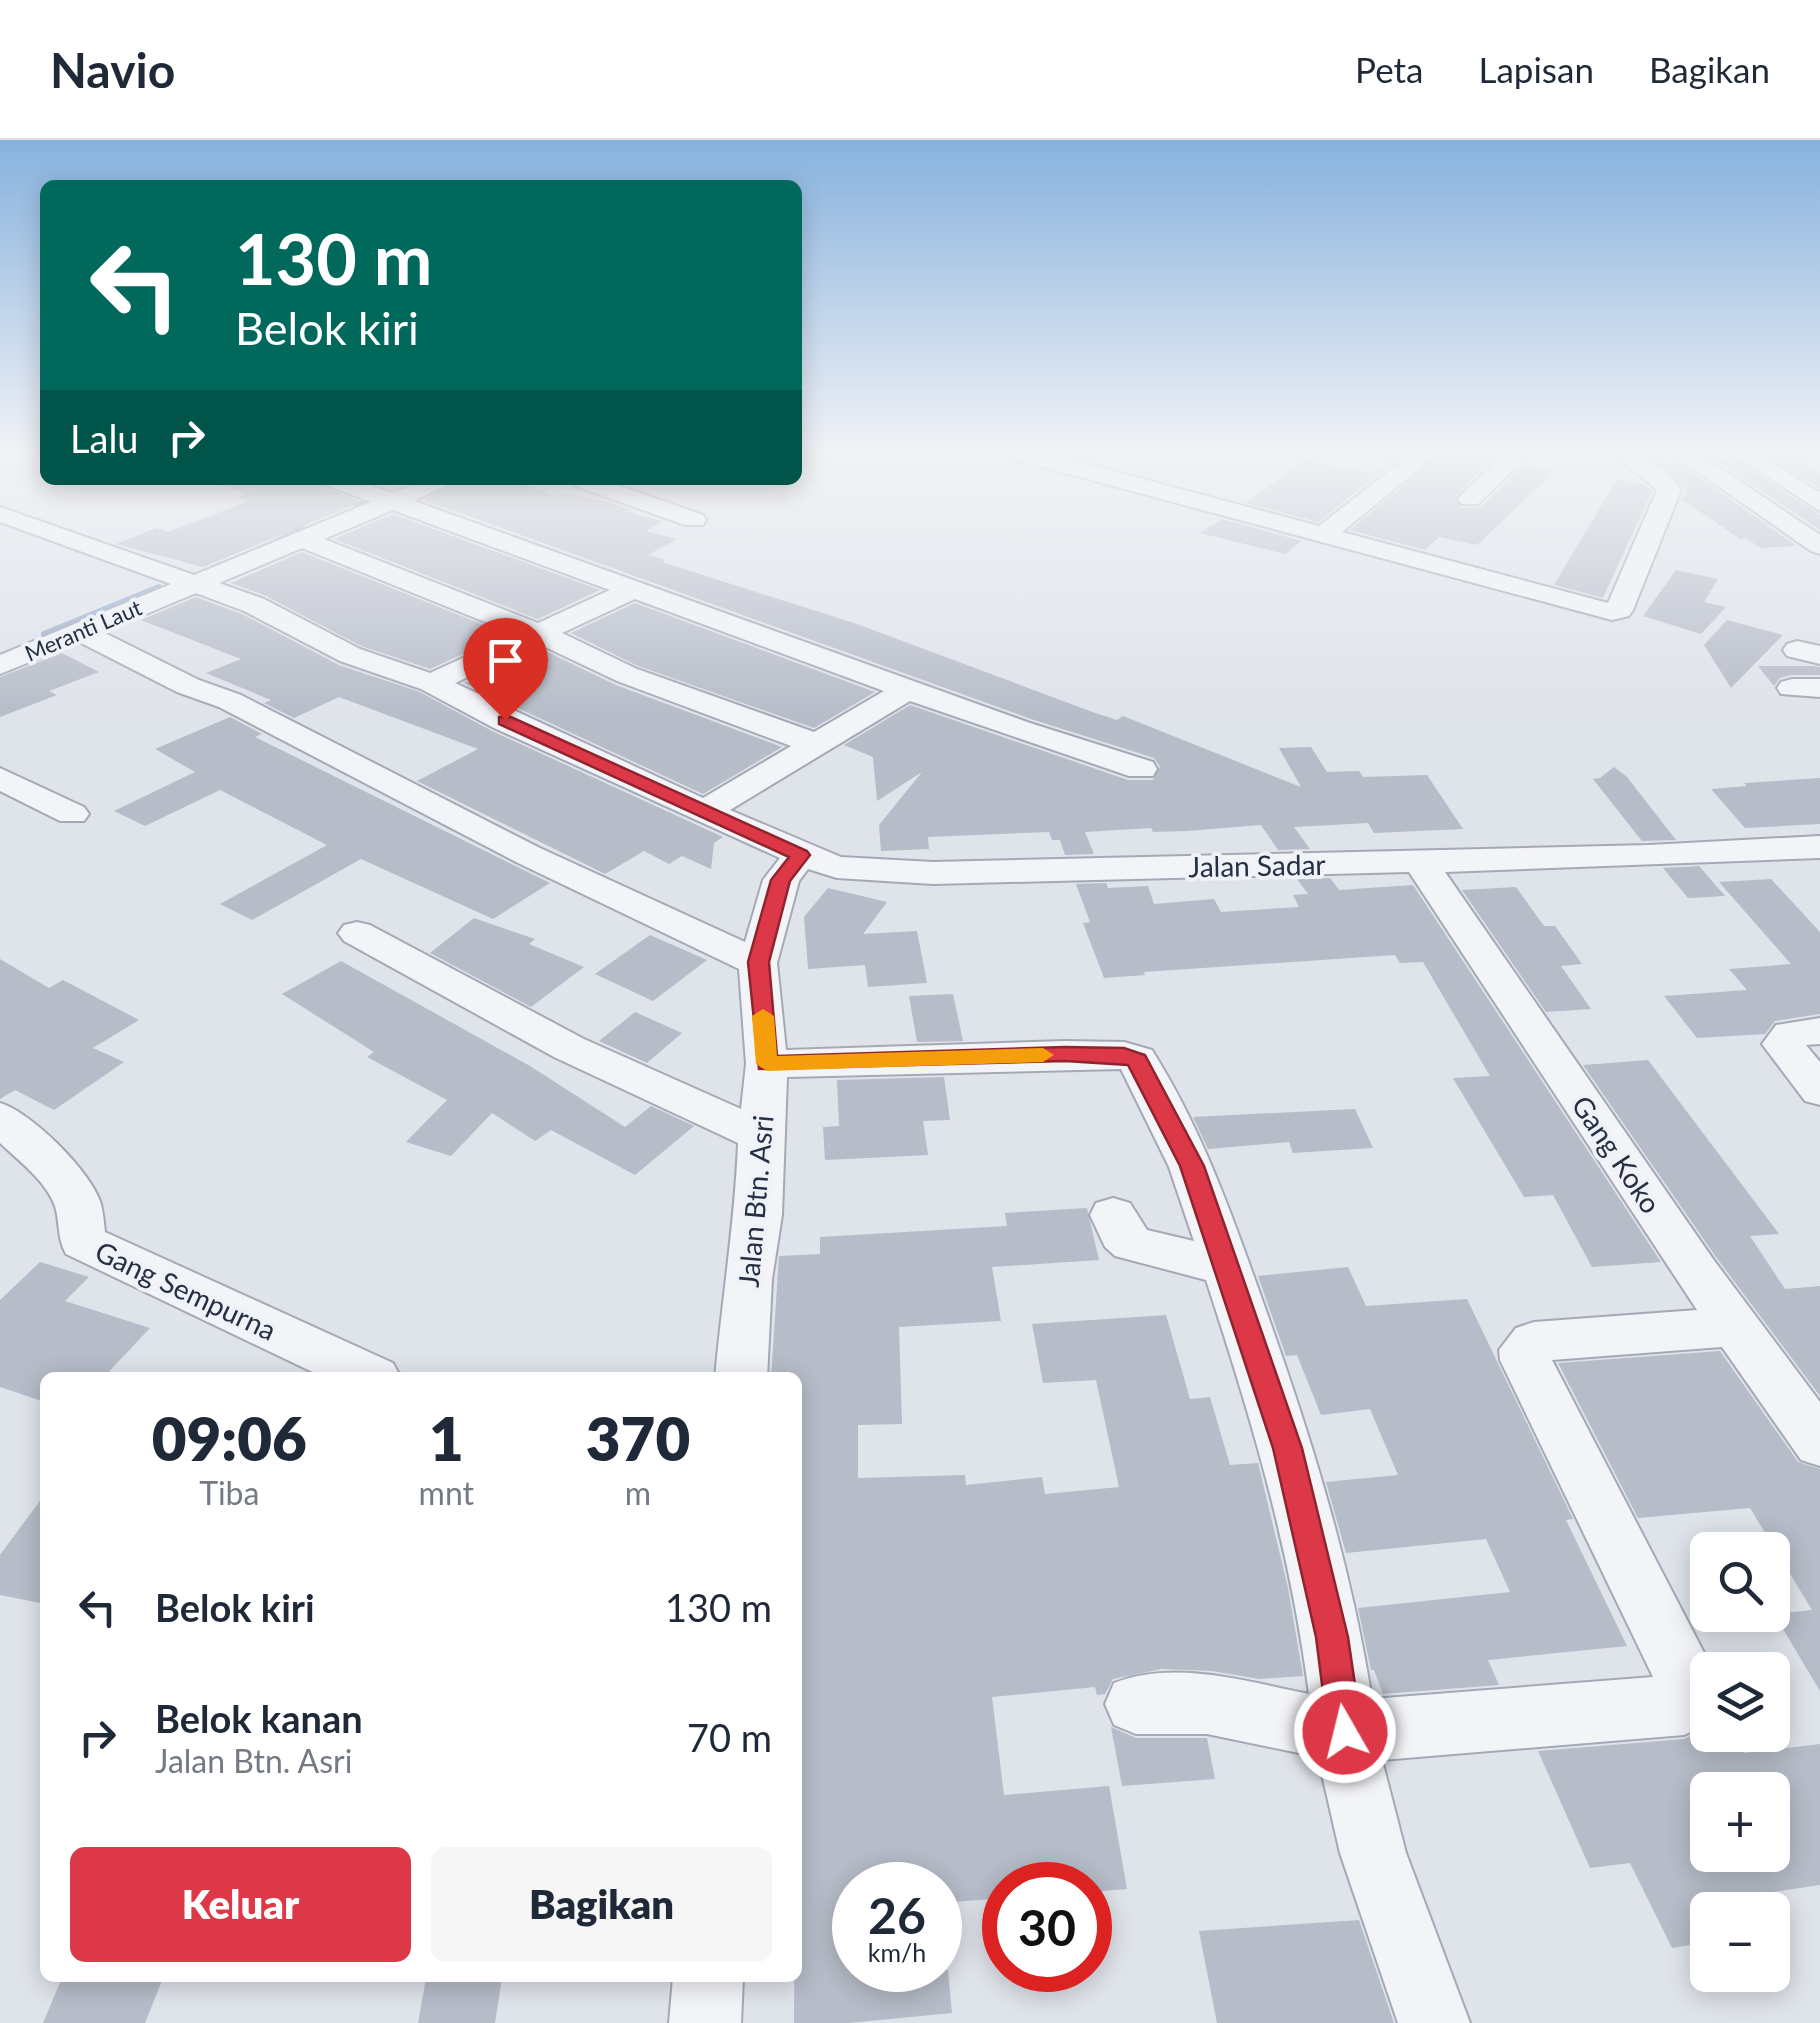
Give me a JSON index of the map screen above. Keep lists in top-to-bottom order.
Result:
{
  "streets": {
    "street": [
      "Meranti Laut",
      "Jalan Sadar",
      "Gang Koko",
      "Jalan Btn. Asri",
      "Gang Sempurna"
    ]
  },
  "crossings": [
    ["Meranti Laut", "Jalan Sadar"],
    ["Jalan Sadar", "Gang Koko"],
    ["Jalan Sadar", "Jalan Btn. Asri"]
  ],
  "page": {
    "header": "Navio",
    "nav": ["Peta", "Lapisan", "Bagikan"],
    "turn": ["130 m", "Belok kiri"],
    "then": "Lalu",
    "eta": [
      "09:06",
      "Tiba",
      "1",
      "mnt",
      "370",
      "m"
    ],
    "map_buttons": ["+", "−"],
    "list": [
      {
        "name": "Belok kiri",
        "value": "130 m"
      },
      {
        "name": "Belok kanan",
        "note": "Jalan Btn. Asri",
        "value": "70 m"
      }
    ],
    "buttons": ["Keluar", "Bagikan"],
    "speed": "26 km/h",
    "limit": "30"
  }
}
